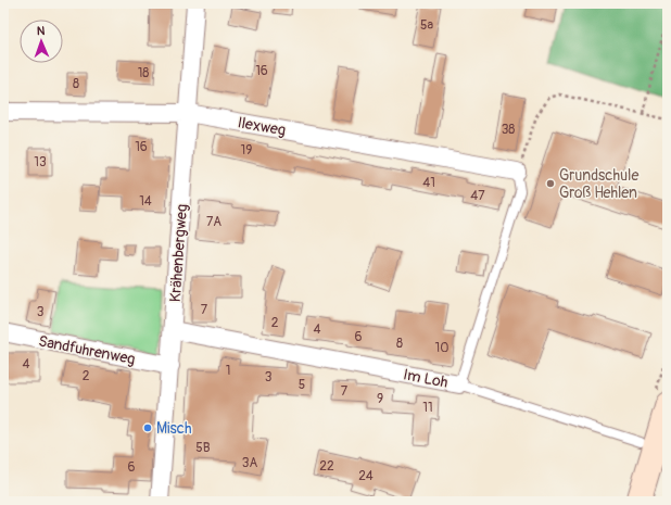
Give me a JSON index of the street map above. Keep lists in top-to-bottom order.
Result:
{
  "streets": {
    "street": [
      "Ilexweg",
      "Krähenbergweg",
      "Sandfuhrenweg",
      "Im Loh"
    ]
  },
  "crossings": [
    ["Ilexweg", "Krähenbergweg"],
    ["Ilexweg", "Im Loh"],
    ["Krähenbergweg", "Sandfuhrenweg"],
    ["Krähenbergweg", "Im Loh"]
  ],
  "places": ["Grundschule Groß Hehlen", "Misch"],
  "house_numbers": [
    "5a",
    "16",
    "18",
    "8",
    "38",
    "16",
    "19",
    "13",
    "41",
    "47",
    "14",
    "7A",
    "7",
    "3",
    "2",
    "4",
    "6",
    "8",
    "10",
    "4",
    "1",
    "2",
    "3",
    "5",
    "7",
    "9",
    "11",
    "5B",
    "3A",
    "22",
    "6",
    "24"
  ],
  "north": "top"
}
